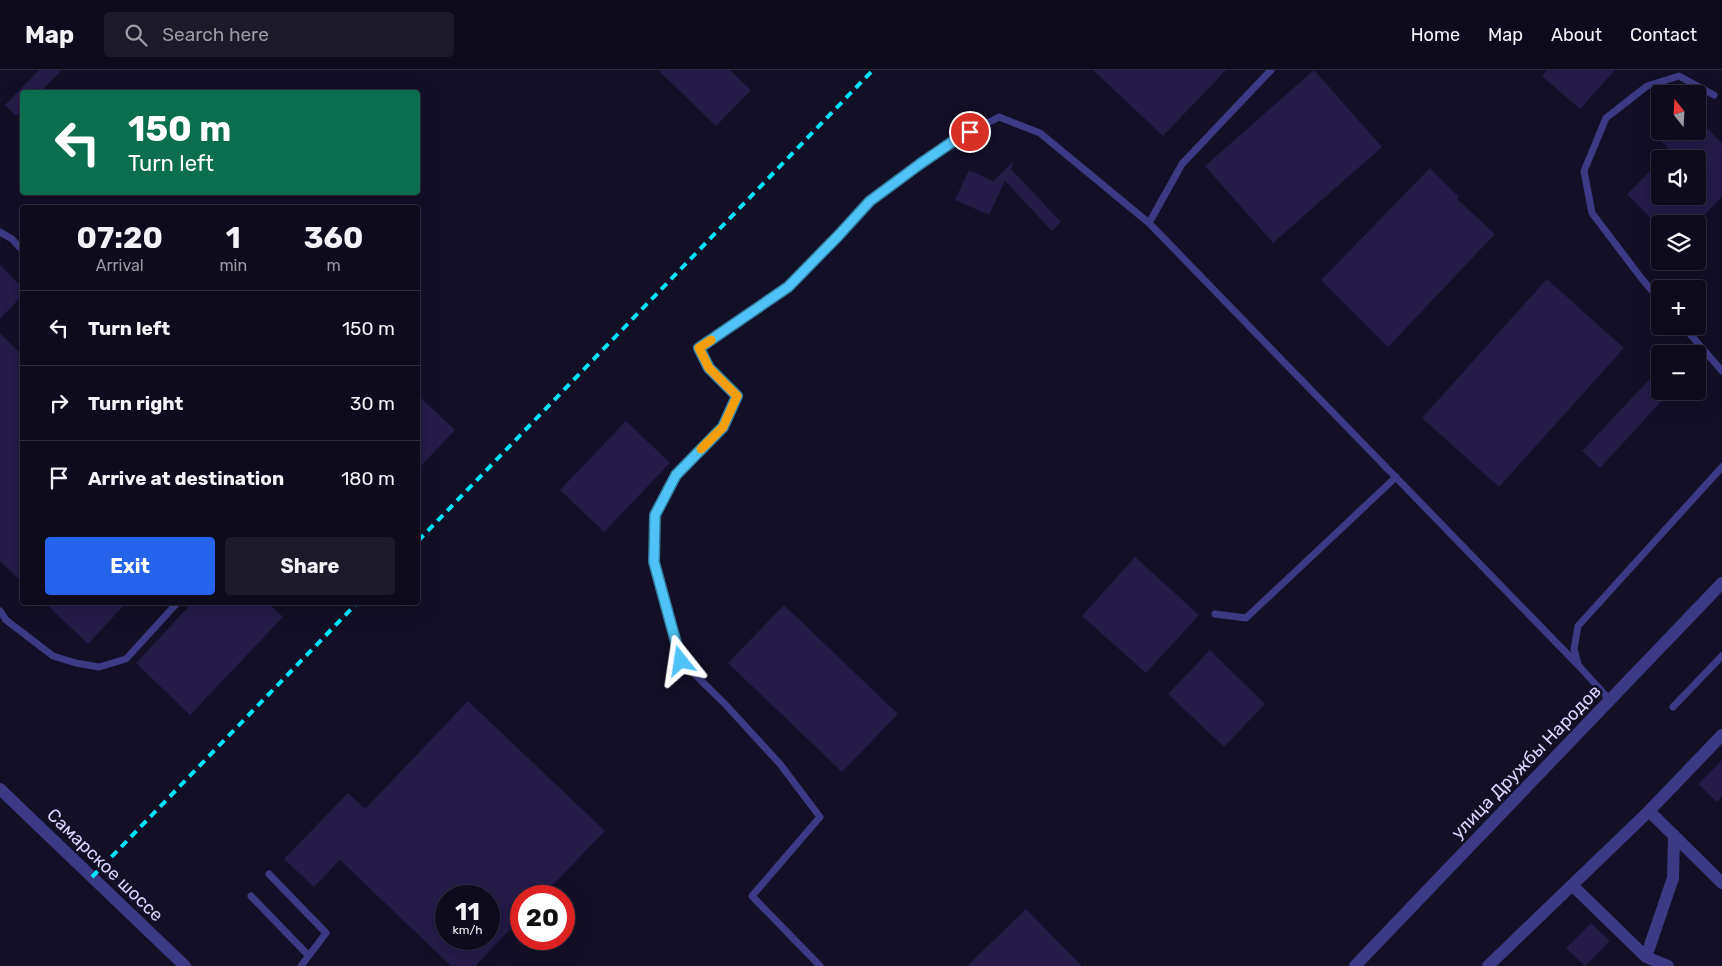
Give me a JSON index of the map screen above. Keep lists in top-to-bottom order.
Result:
{
  "streets": {
    "street": ["улица Дружбы Народов", "Самарское шоссе"]
  },
  "north": "top",
  "page": {
    "header": "Map",
    "search": "Search here",
    "nav": [
      "Home",
      "Map",
      "About",
      "Contact"
    ],
    "map_buttons": ["+", "−"],
    "turn": ["150 m", "Turn left"],
    "eta": [
      "07:20",
      "Arrival",
      "1",
      "min",
      "360",
      "m"
    ],
    "list": [
      {
        "name": "Turn left",
        "value": "150 m"
      },
      {
        "name": "Turn right",
        "value": "30 m"
      },
      {
        "name": "Arrive at destination",
        "value": "180 m"
      }
    ],
    "buttons": ["Exit", "Share"],
    "speed": "11 km/h",
    "limit": "20"
  }
}
